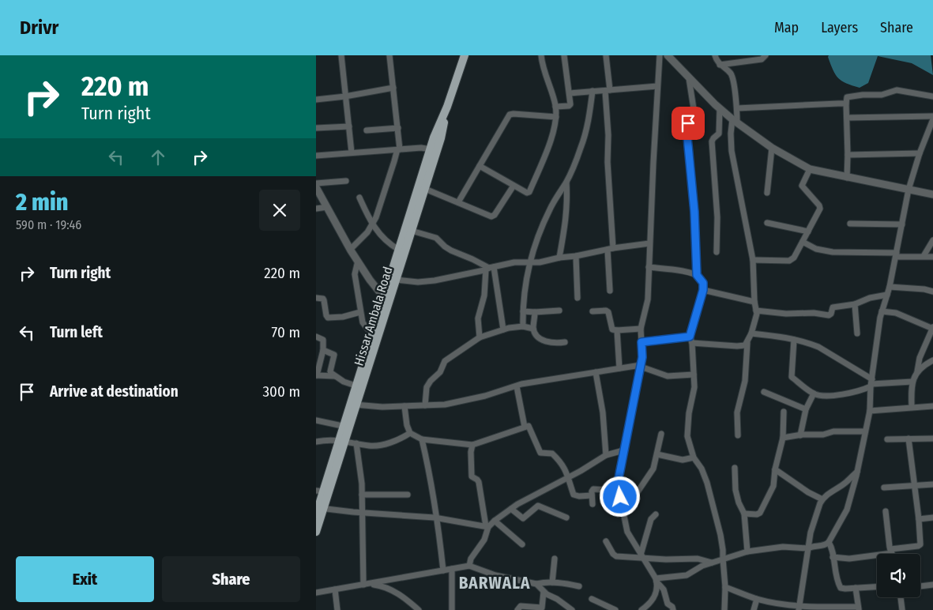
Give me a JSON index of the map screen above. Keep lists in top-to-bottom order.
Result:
{
  "streets": {
    "main road": ["Hissar Ambala Road"]
  },
  "districts": ["BARWALA"],
  "page": {
    "header": "Drivr",
    "nav": ["Map", "Layers", "Share"],
    "turn": ["220 m", "Turn right"],
    "heading": ["2 min", "590 m · 19:46"],
    "list": [
      {
        "name": "Turn right",
        "value": "220 m"
      },
      {
        "name": "Turn left",
        "value": "70 m"
      },
      {
        "name": "Arrive at destination",
        "value": "300 m"
      }
    ],
    "buttons": ["Exit", "Share"]
  }
}
